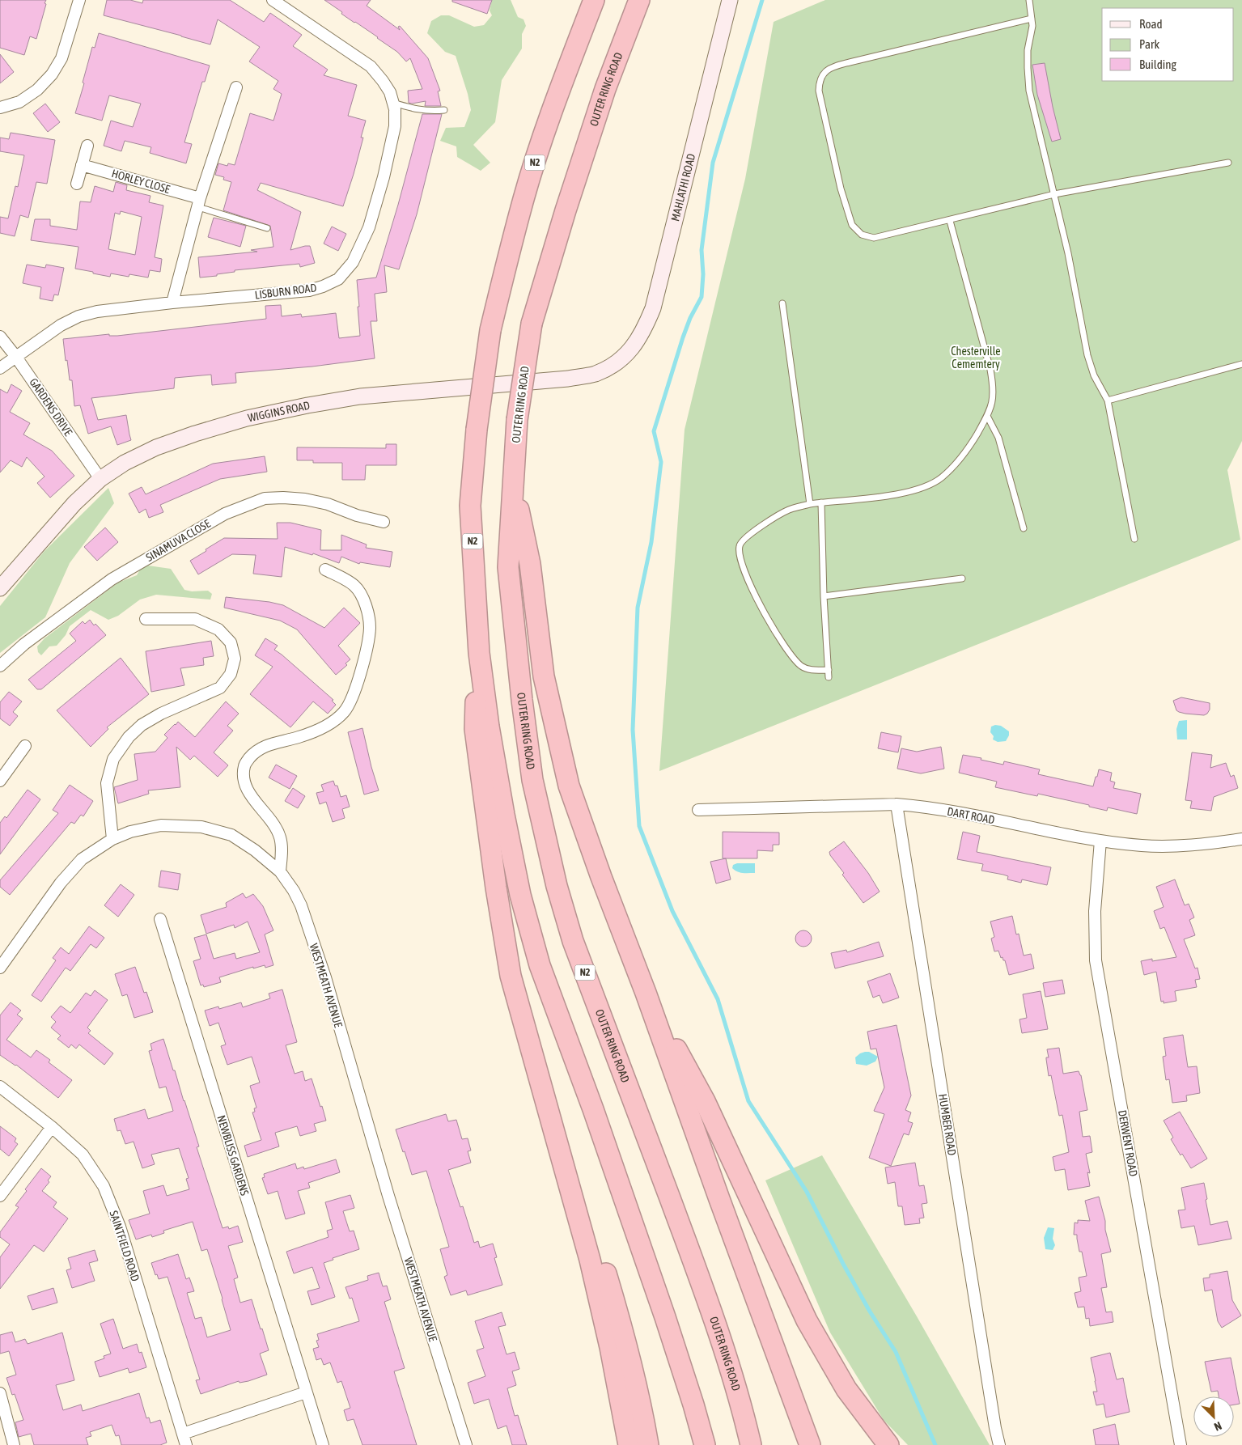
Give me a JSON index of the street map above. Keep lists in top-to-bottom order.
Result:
{
  "streets": {
    "highway": ["OUTER RING ROAD", "N2"],
    "street": [
      "HORLEY CLOSE",
      "MAHLATHI ROAD",
      "LISBURN ROAD",
      "GARDENS DRIVE",
      "WIGGINS ROAD",
      "SINAMUVA CLOSE",
      "DART ROAD",
      "WESTMEATH AVENUE",
      "HUMBER ROAD",
      "DERWENT ROAD",
      "NEWBLISS GARDENS",
      "SAINTFIELD ROAD"
    ]
  },
  "crossings": [
    ["MAHLATHI ROAD", "WIGGINS ROAD"],
    ["LISBURN ROAD", "GARDENS DRIVE"],
    ["GARDENS DRIVE", "WIGGINS ROAD"],
    ["DART ROAD", "HUMBER ROAD"],
    ["DART ROAD", "DERWENT ROAD"]
  ],
  "parks": ["Chesterville Cememtery"],
  "legend": ["Road", "Park", "Building"],
  "north": "bottom right"
}
